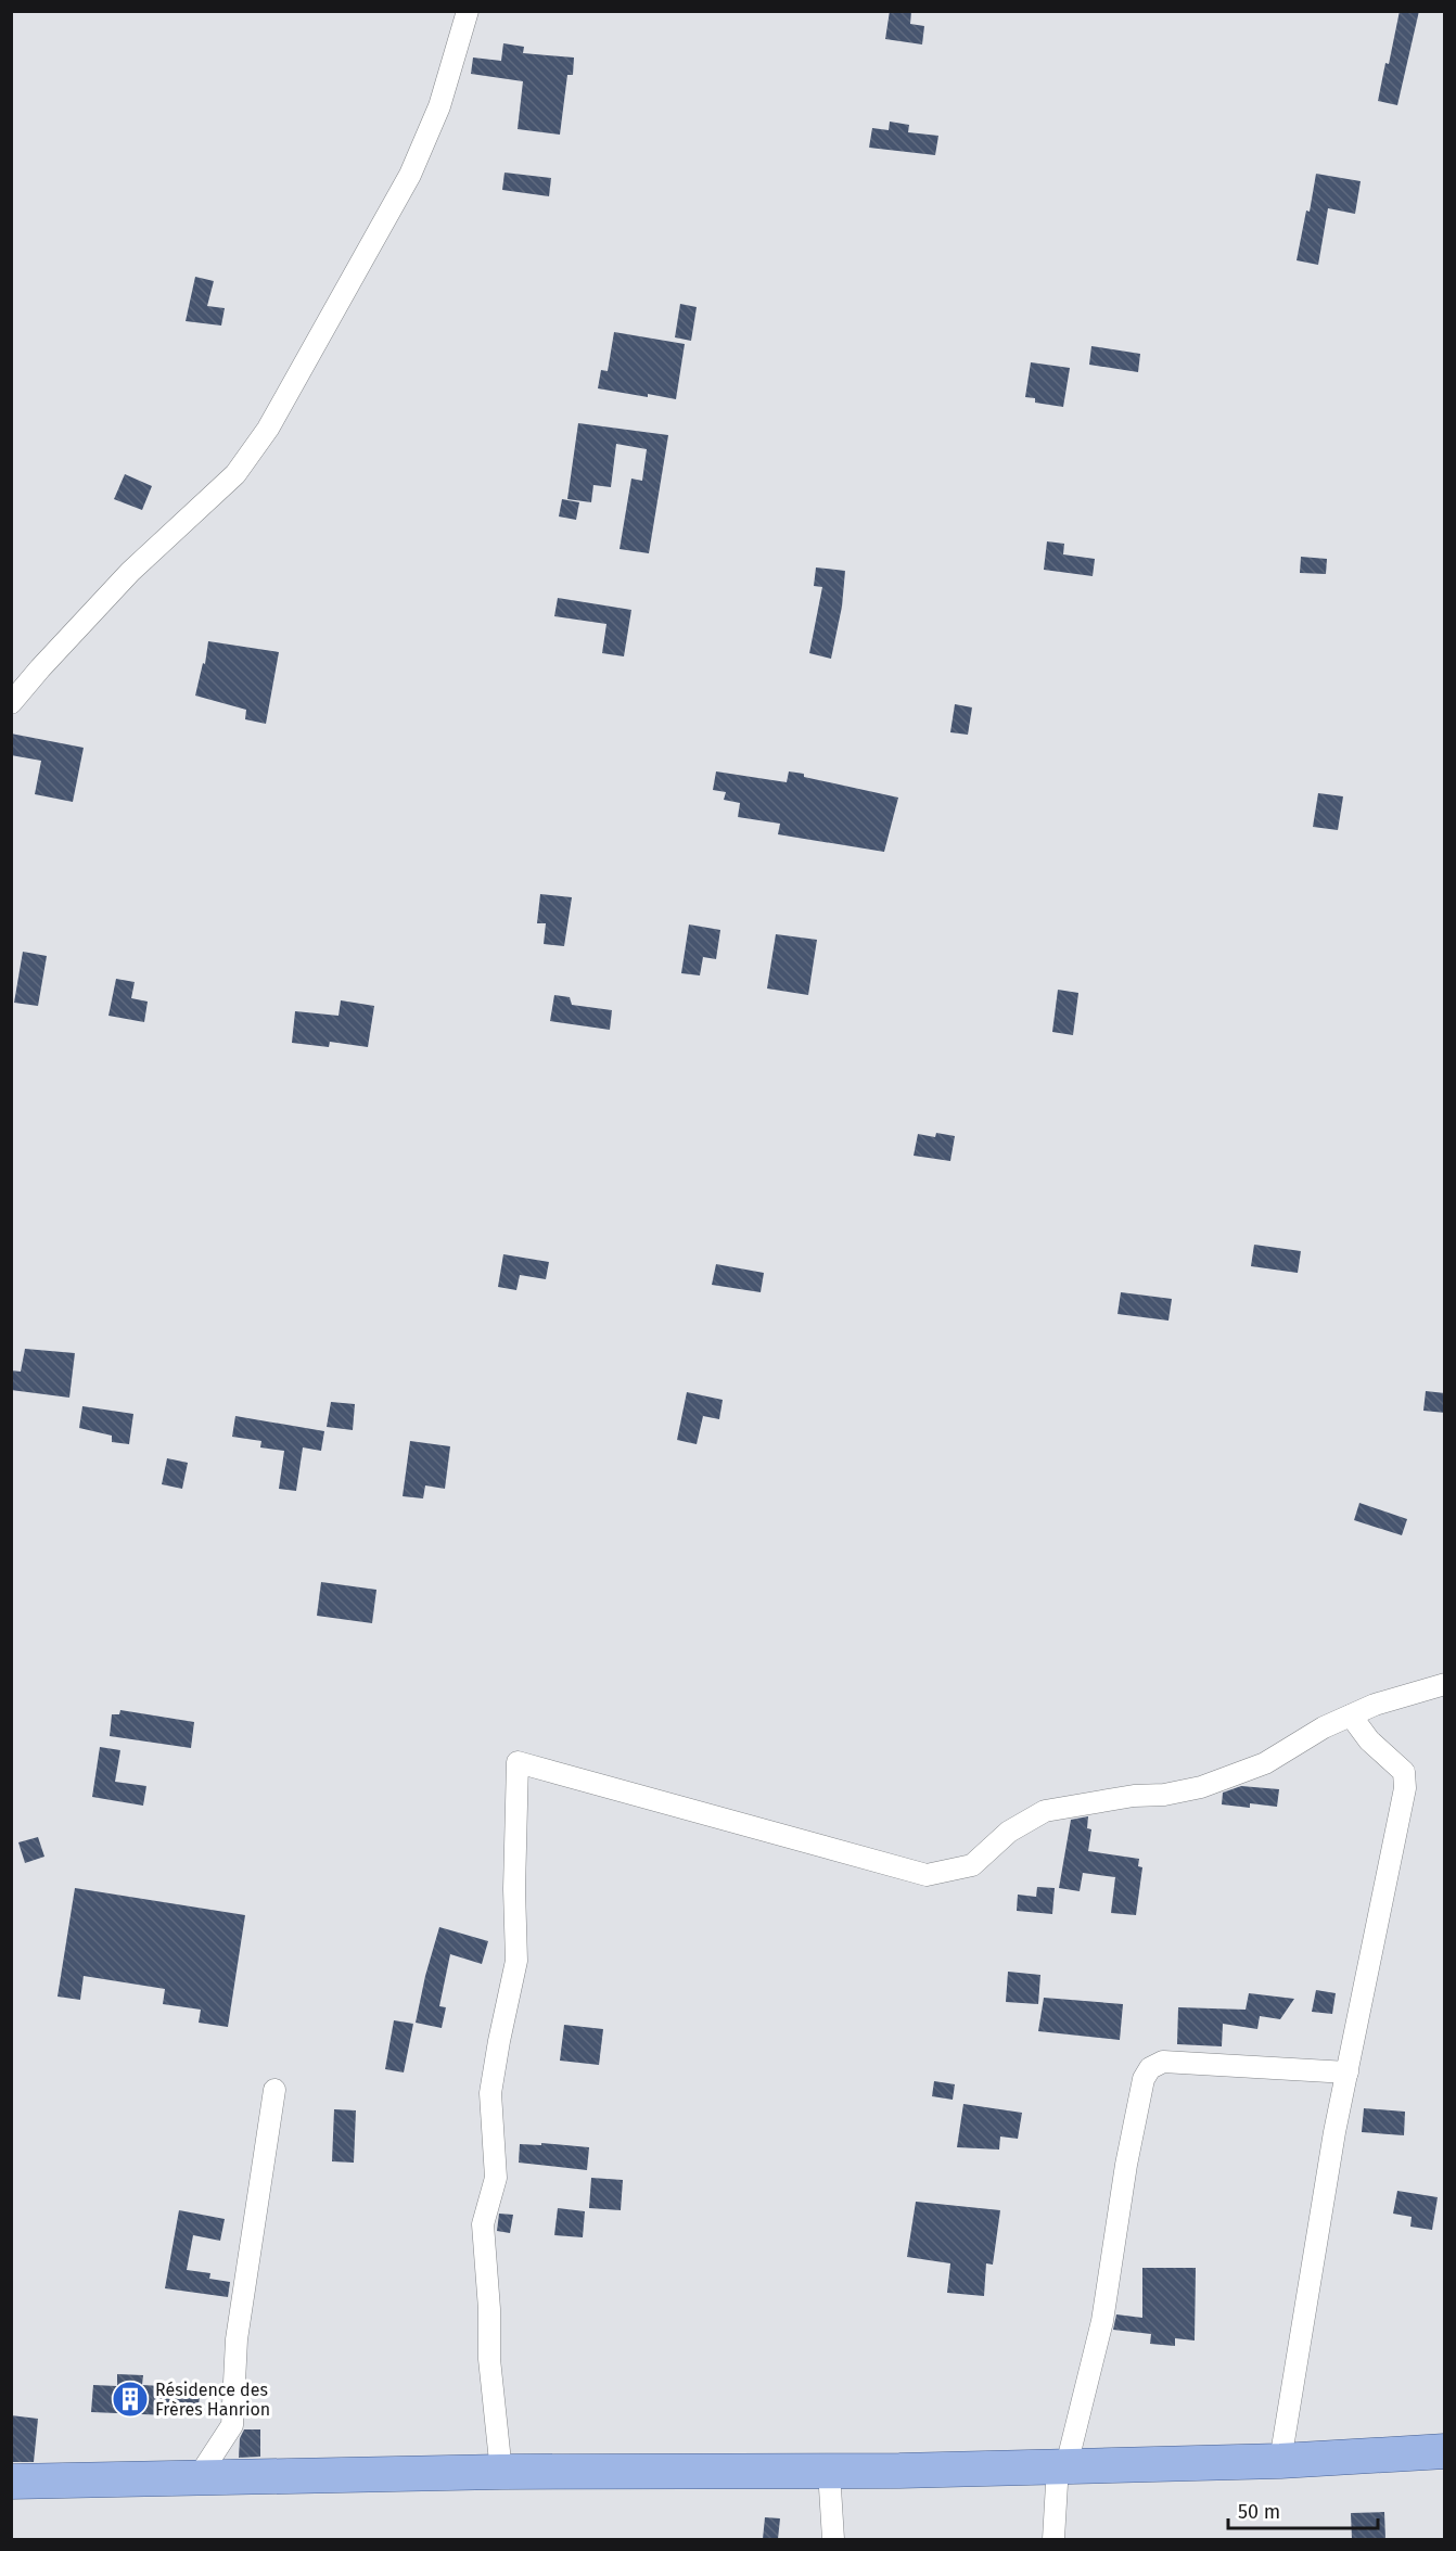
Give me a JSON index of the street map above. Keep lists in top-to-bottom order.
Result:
{
  "places": {
    "building": ["Résidence des Frères Hanrion"]
  },
  "scale_bar": "50 m"
}
